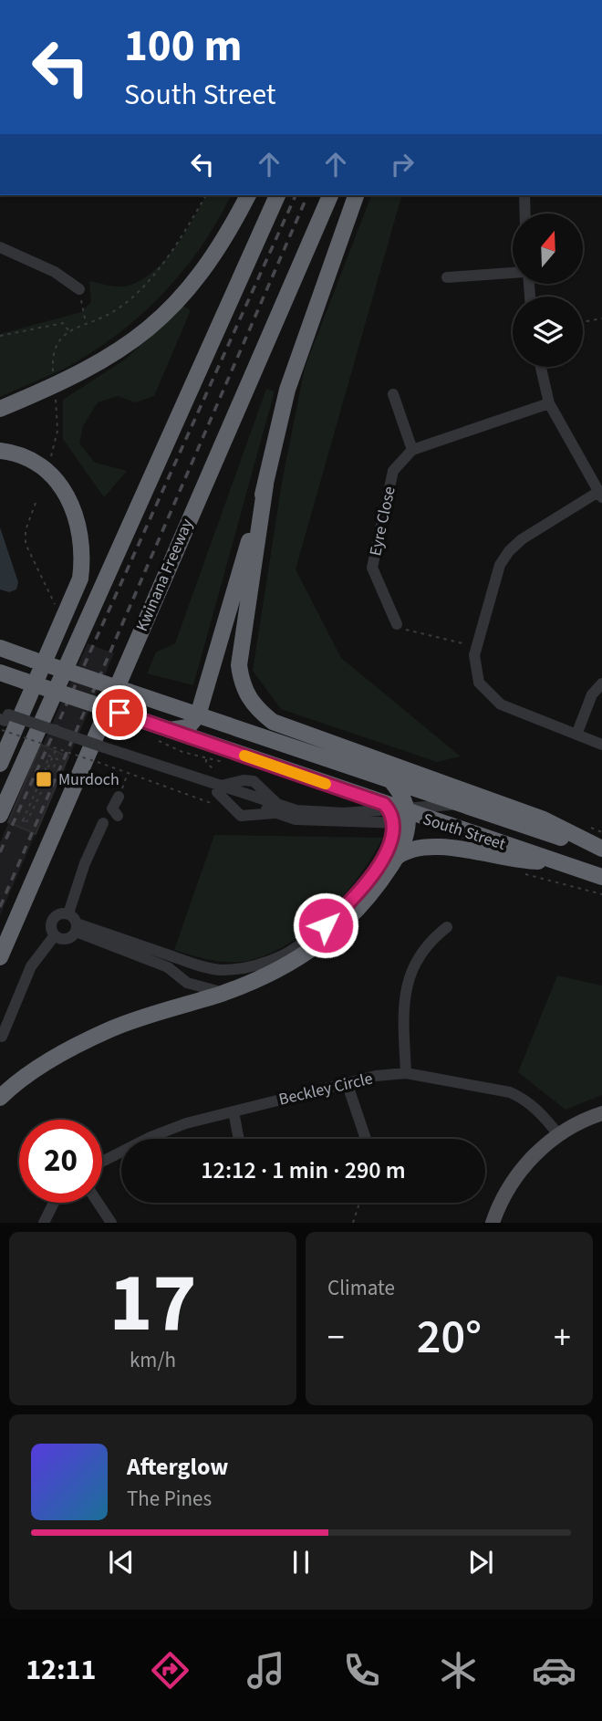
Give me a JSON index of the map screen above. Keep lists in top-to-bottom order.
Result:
{
  "streets": {
    "highway": ["Kwinana Freeway", "South Street"],
    "street": ["Eyre Close", "Beckley Circle"]
  },
  "places": {
    "transit": ["Murdoch"]
  },
  "north": "top",
  "page": {
    "turn": ["100 m", "South Street"],
    "limit": "20",
    "trip": "12:12 · 1 min · 290 m",
    "tile": [
      ["17", "km/h"],
      "Climate"
    ],
    "heat": ["−", "20°", "+"],
    "song": ["Afterglow", "The Pines"],
    "tabs": "12:11"
  }
}
